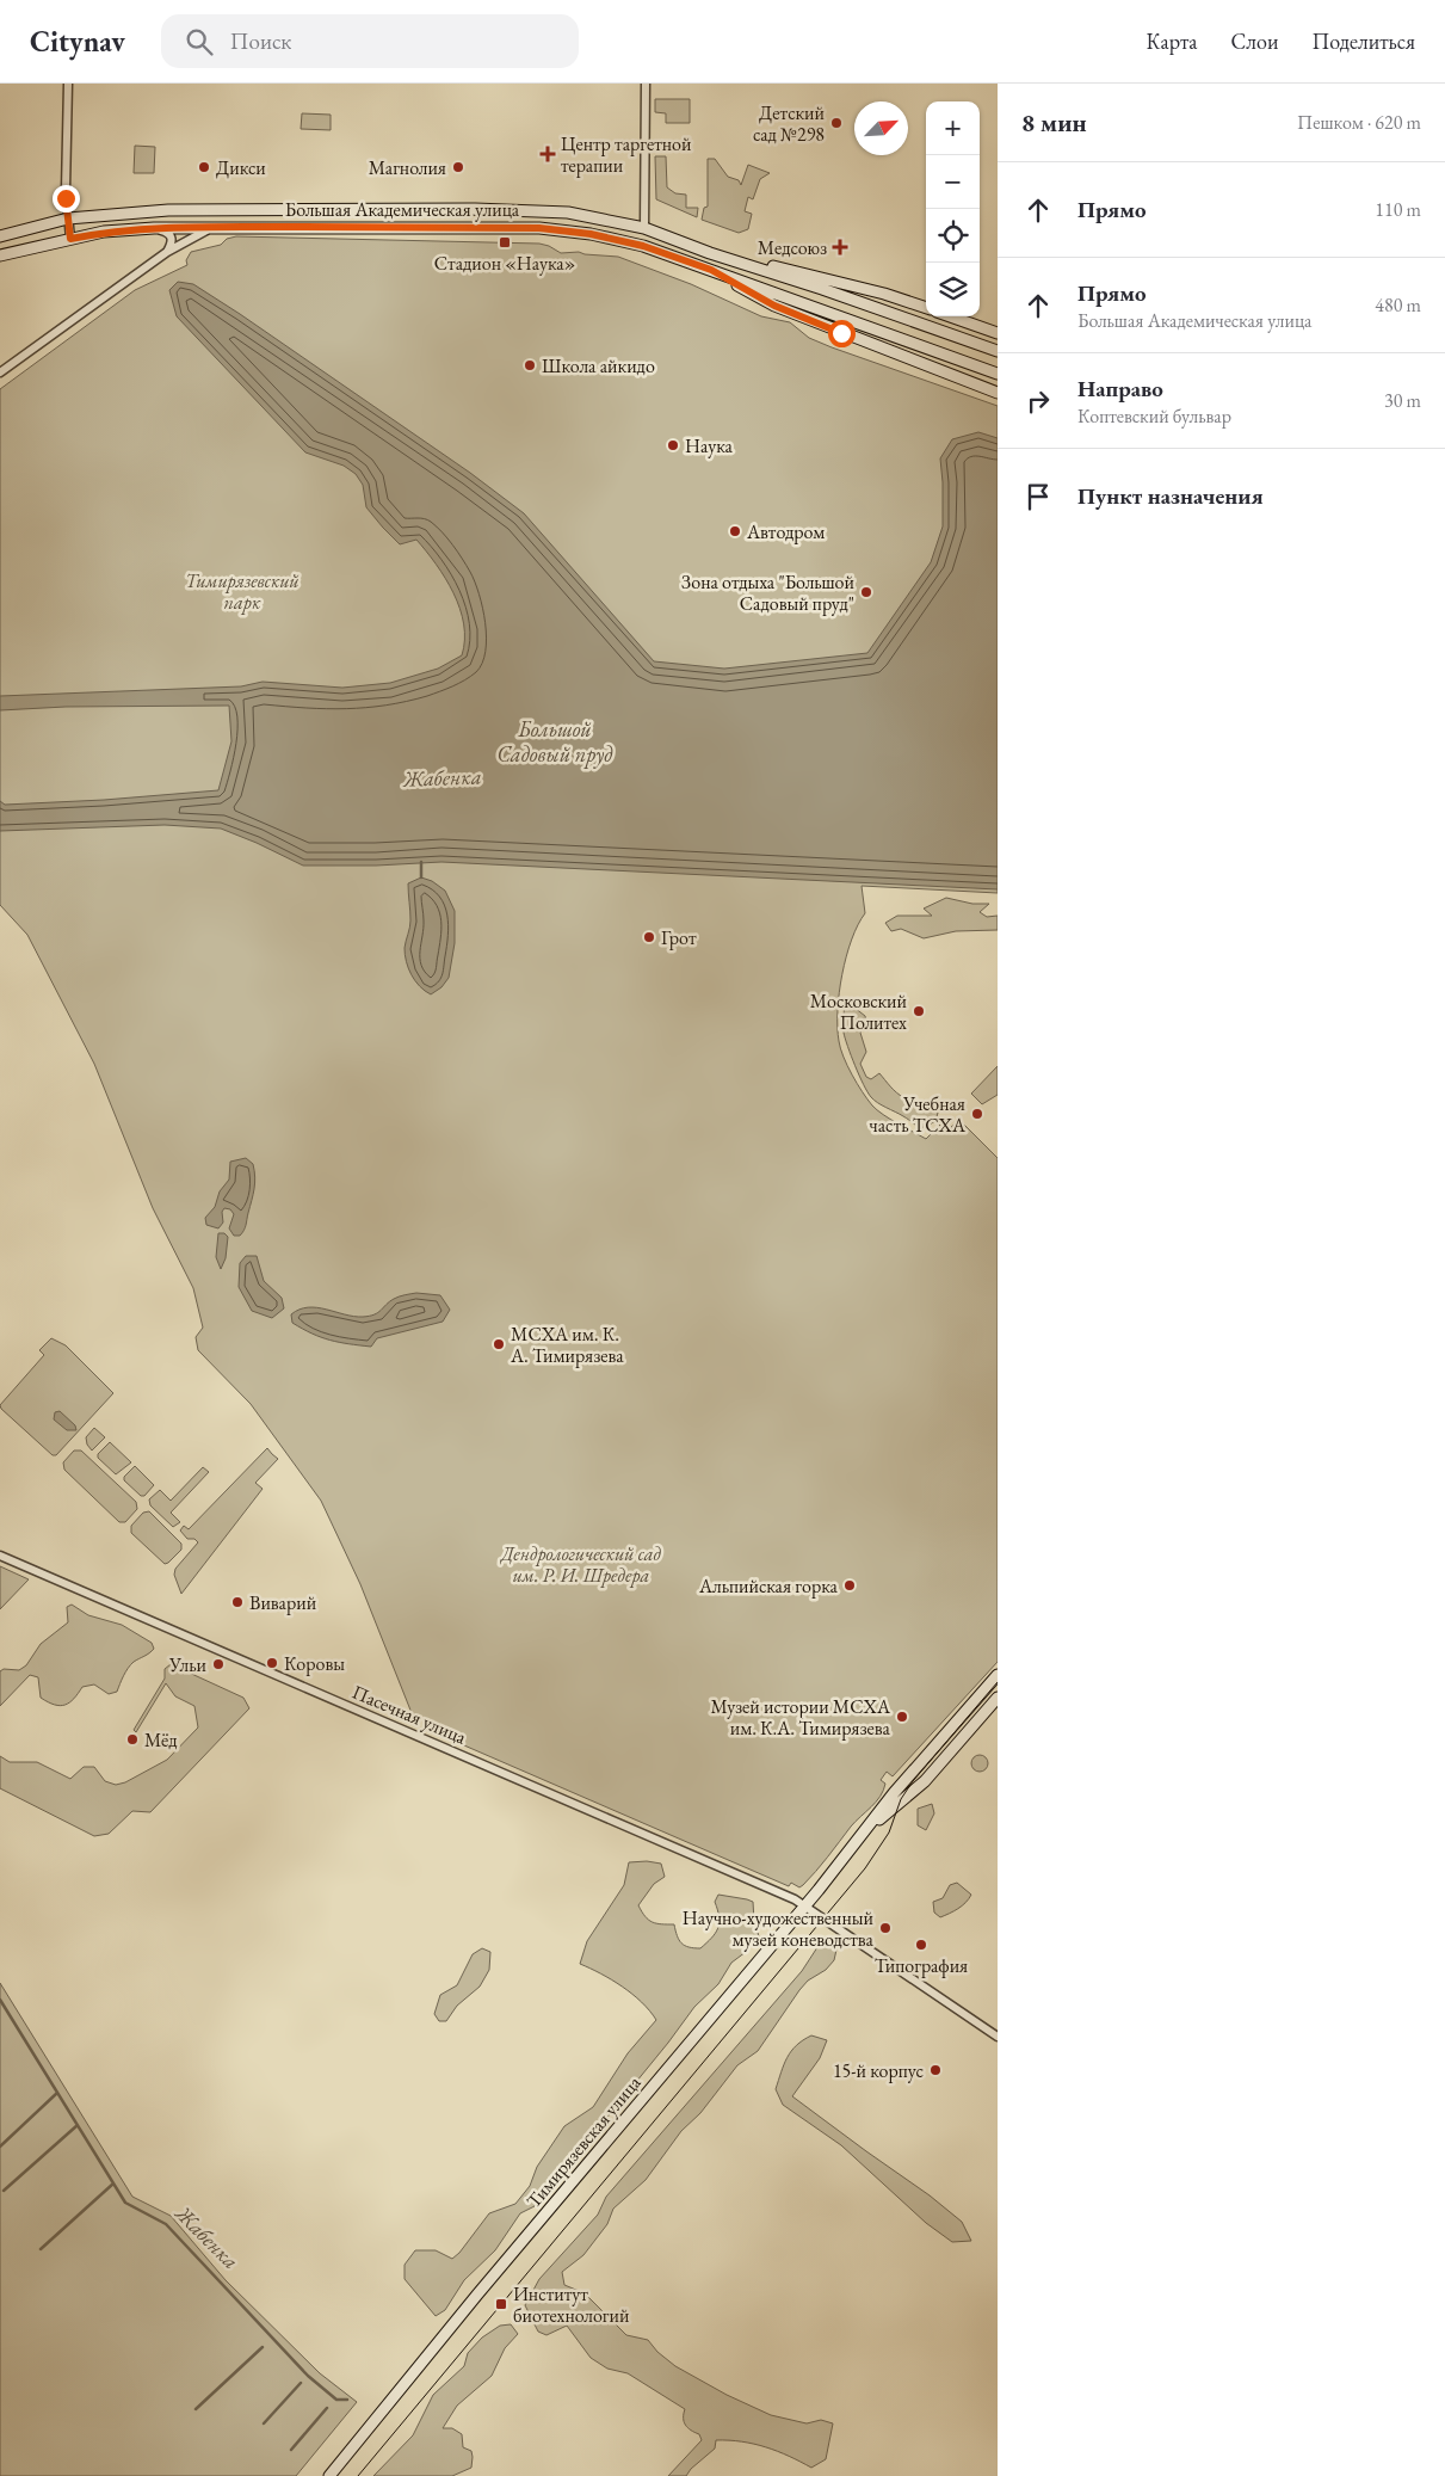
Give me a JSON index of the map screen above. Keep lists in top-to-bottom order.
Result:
{
  "streets": {
    "main road": ["Большая Академическая улица", "Тимирязевская улица"],
    "street": ["Пасечная улица"]
  },
  "crossings": [
    ["Пасечная улица", "Тимирязевская улица"]
  ],
  "water": ["Большой Садовый пруд", "Жабенка"],
  "parks": ["Тимирязевский парк", "Дендрологический сад им. Р. И. Шредера"],
  "places": {
    "other": [
      "Детский сад №298",
      "Дикси",
      "Магнолия",
      "Школа айкидо",
      "Наука",
      "Автодром",
      "Зона отдыха \"Большой Садовый пруд\"",
      "Грот",
      "Московский Политех",
      "Учебная часть ТСХА",
      "МСХА им. К. А. Тимирязева",
      "Альпийская горка",
      "Виварий",
      "Коровы",
      "Ульи",
      "Музей истории МСХА им. К.А. Тимирязева",
      "Мёд",
      "Научно-художественный музей коневодства",
      "Типография",
      "15-й корпус"
    ],
    "health": ["Центр таргетной терапии", "Медсоюз"],
    "transit": ["Стадион «Наука»", "Институт биотехнологий"]
  },
  "north": "top right",
  "page": {
    "header": "Citynav",
    "search": "Поиск",
    "nav": ["Карта", "Слои", "Поделиться"],
    "heading": ["8 мин", "Пешком · 620 m"],
    "map_buttons": ["+", "−"],
    "list": [
      ["Прямо", "110 m"],
      ["Прямо", "Большая Академическая улица", "480 m"],
      ["Направо", "Коптевский бульвар", "30 m"],
      "Пункт назначения"
    ]
  }
}
